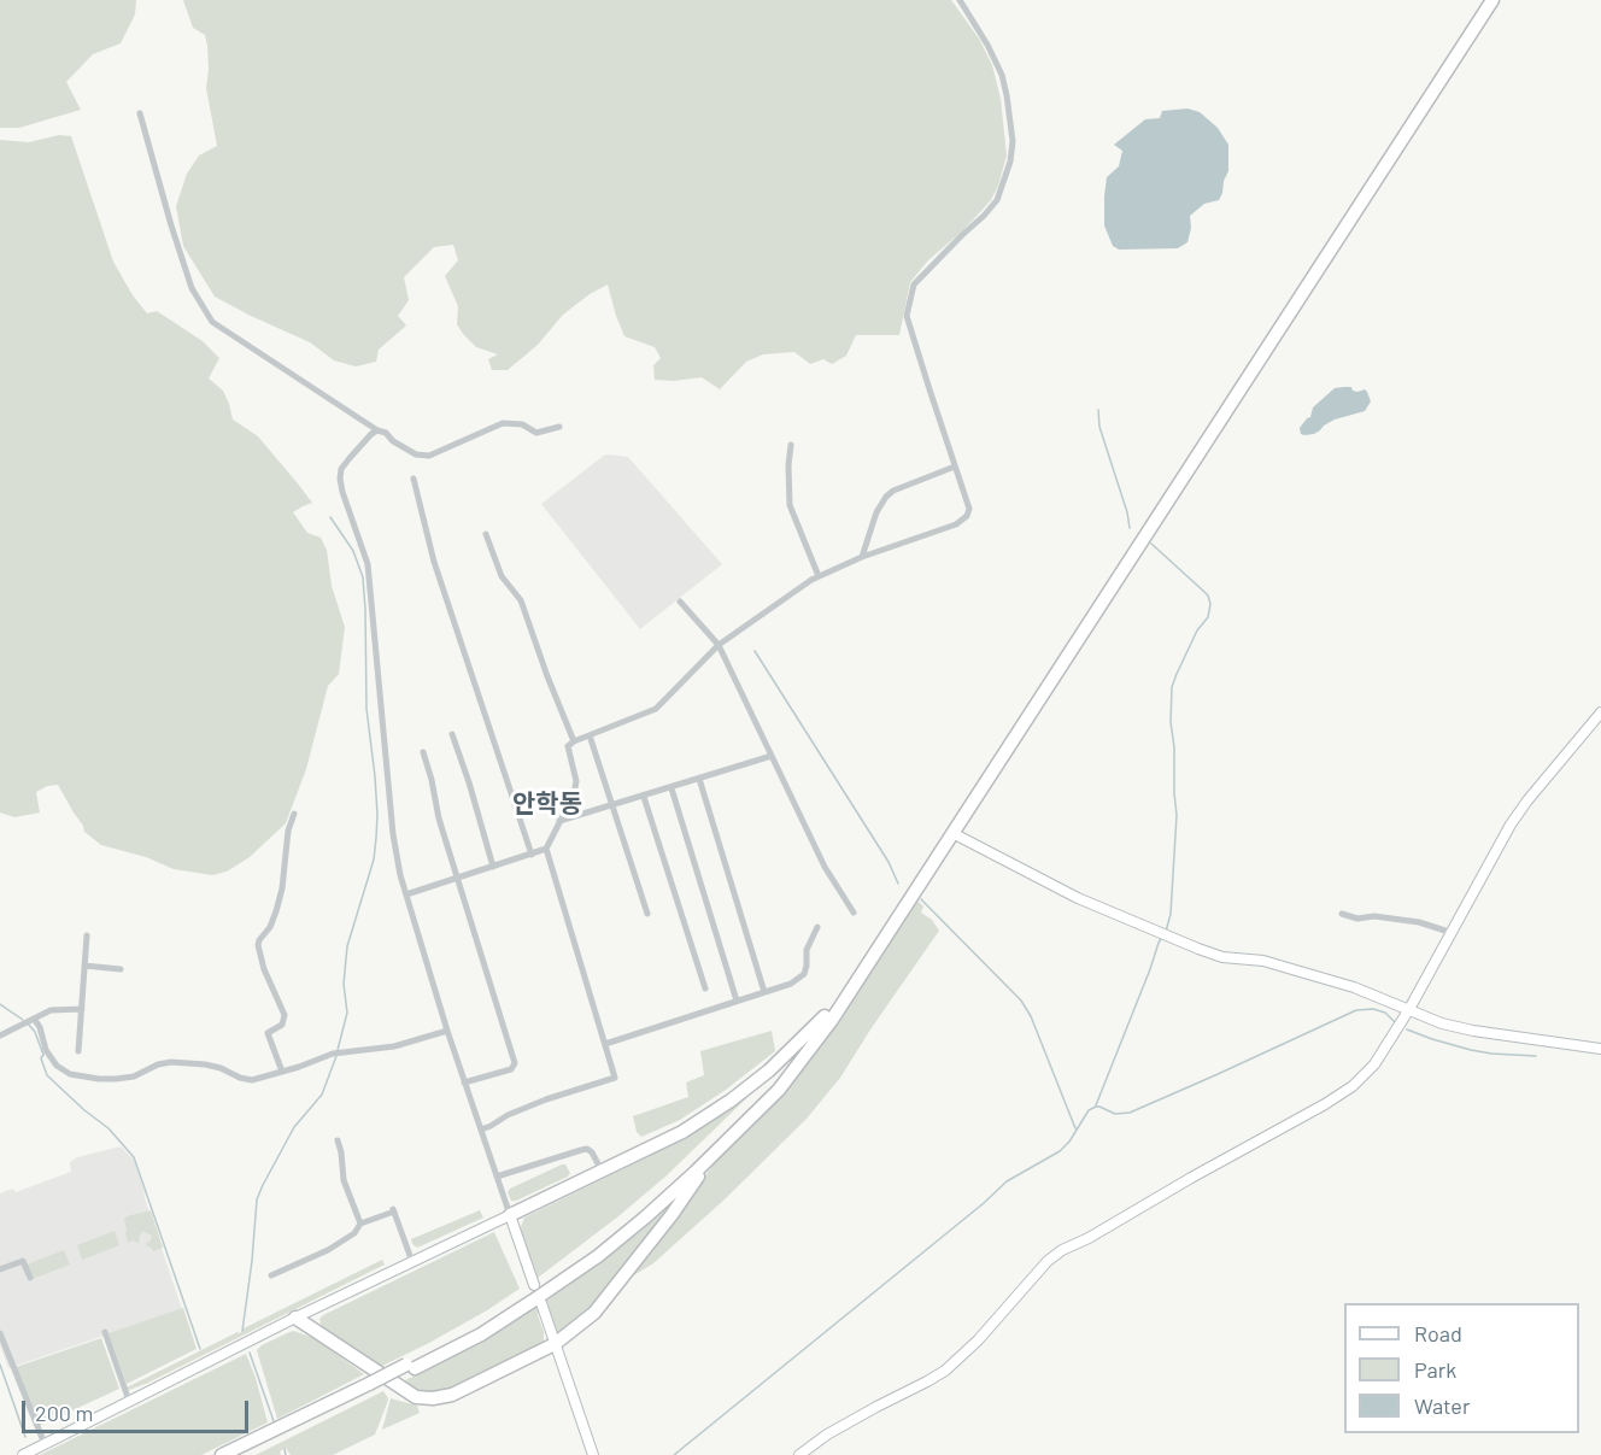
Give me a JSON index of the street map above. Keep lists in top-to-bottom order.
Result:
{
  "districts": ["안학동"],
  "legend": ["Road", "Park", "Water"],
  "scale_bar": "200 m"
}
